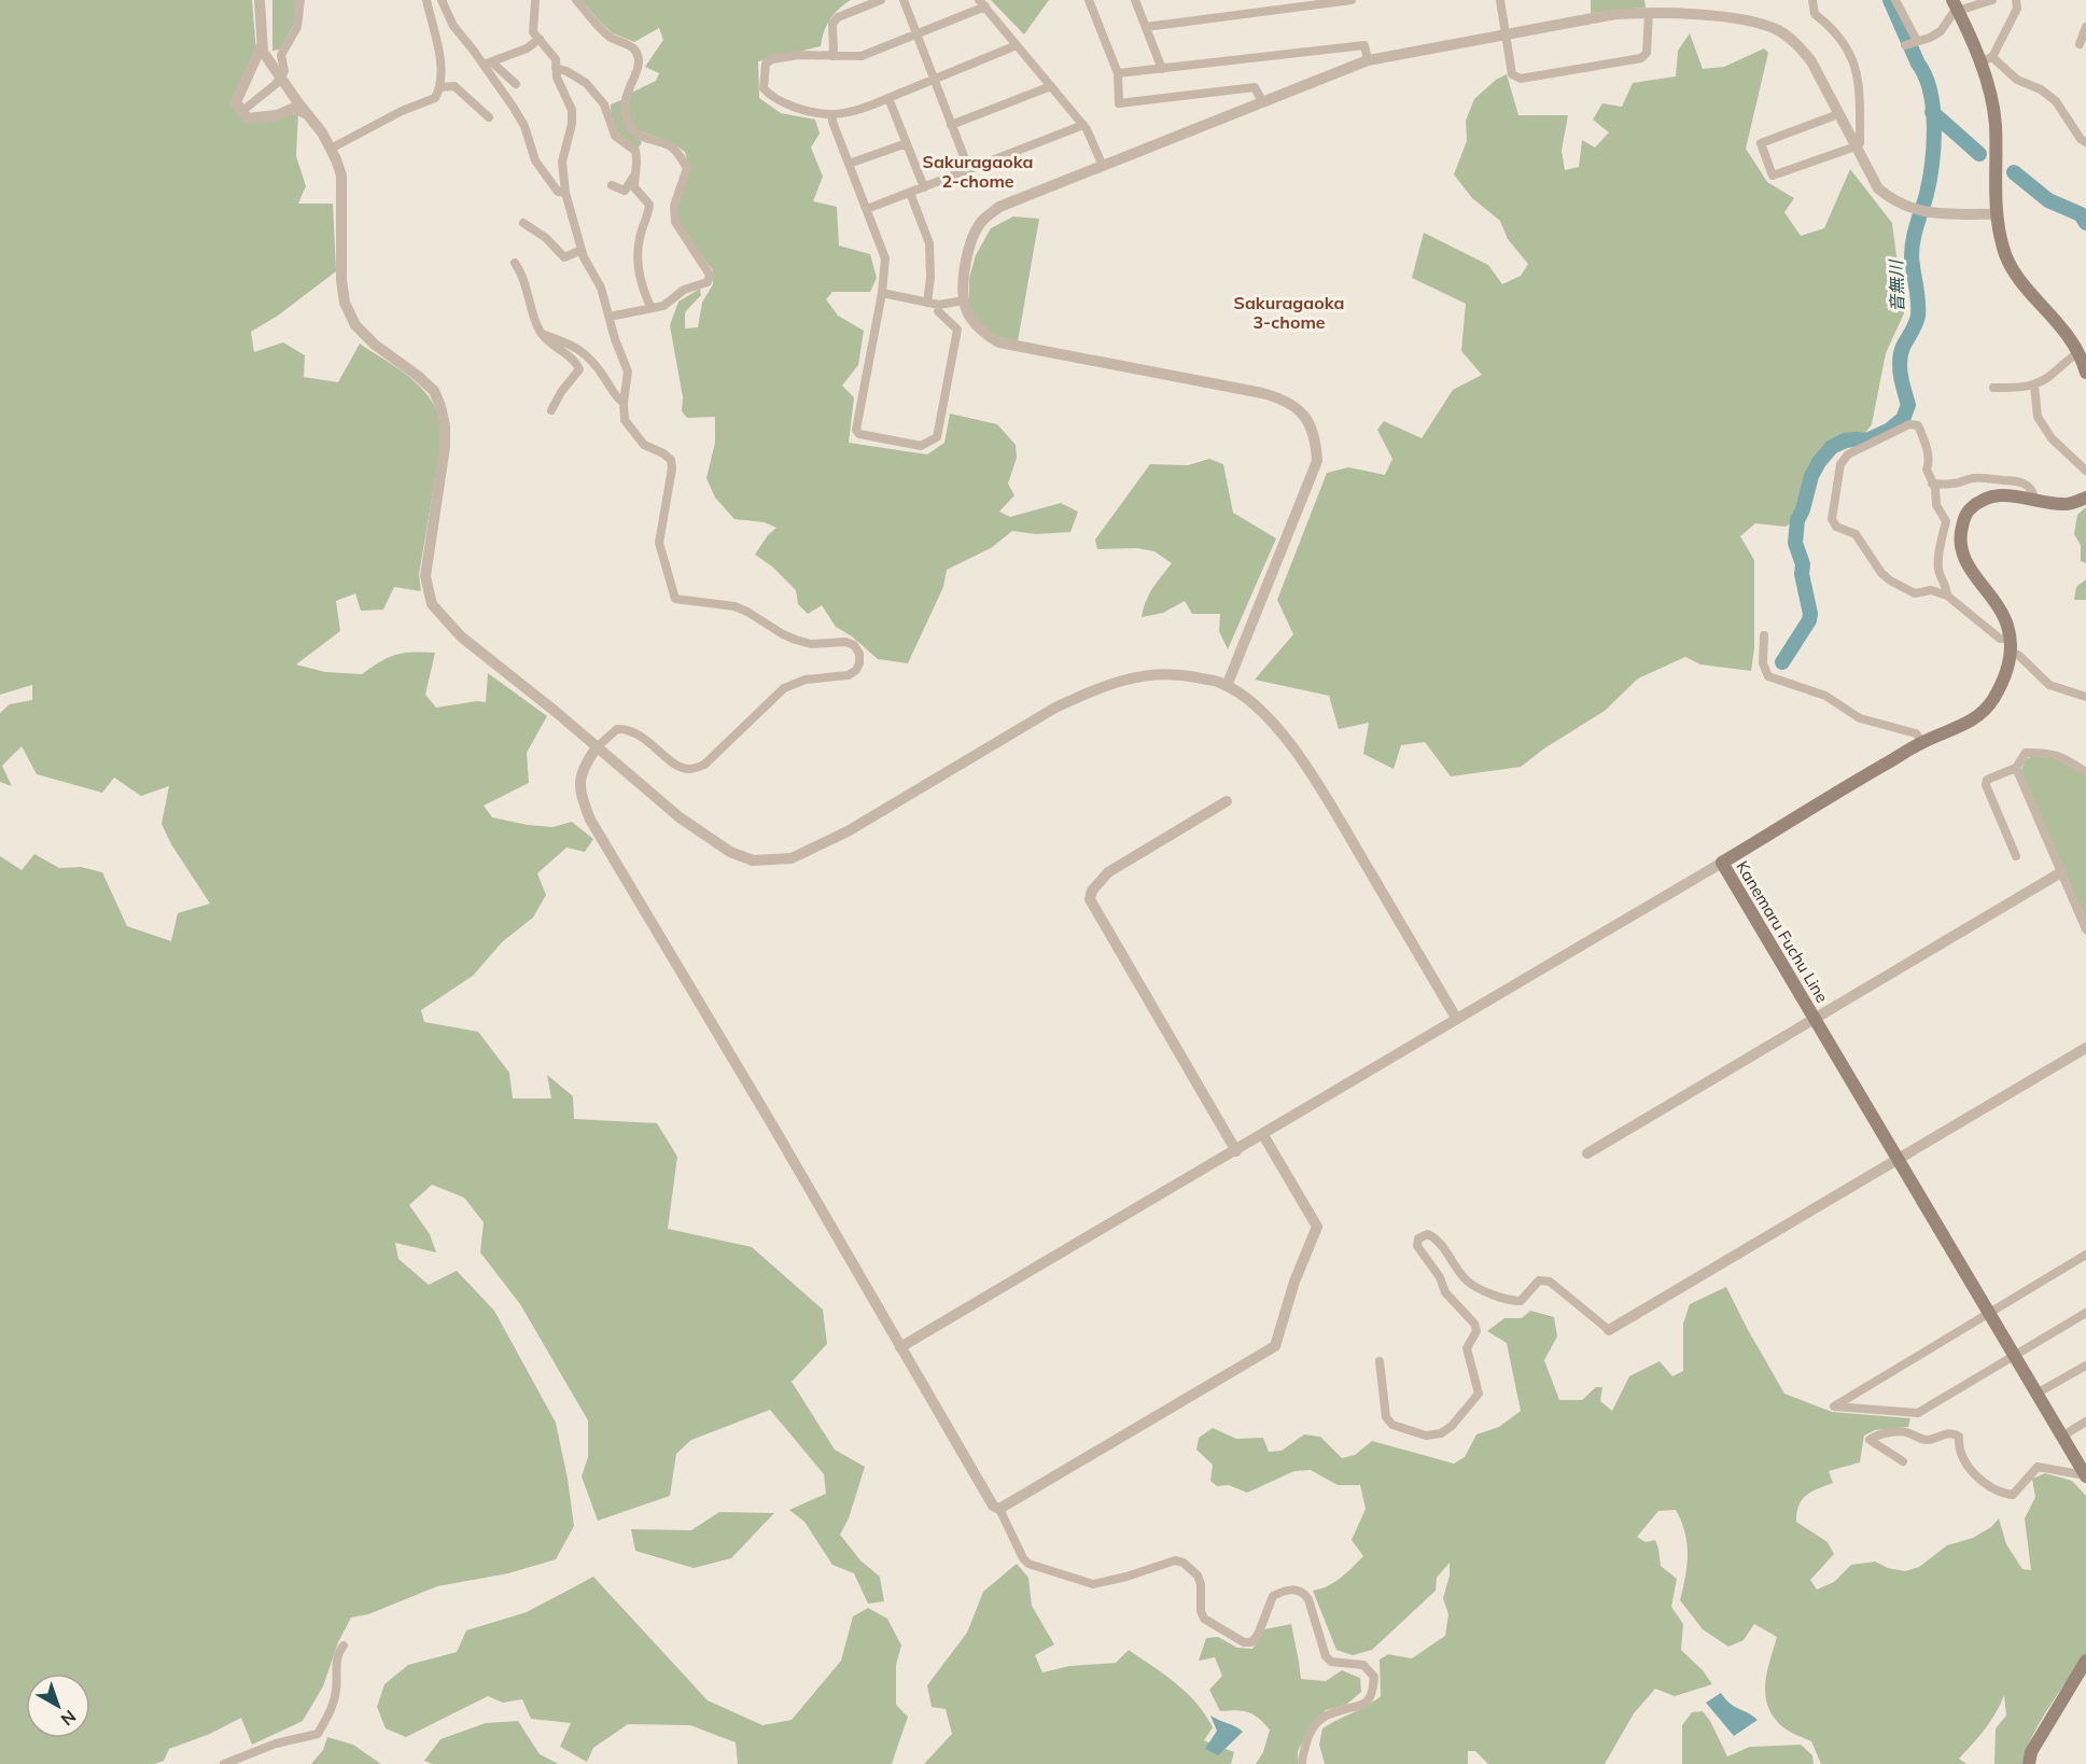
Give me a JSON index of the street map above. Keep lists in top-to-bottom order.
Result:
{
  "streets": {
    "main road": ["Kanemaru Fuchu Line"]
  },
  "districts": ["Sakuragaoka 2-chome", "Sakuragaoka 3-chome"],
  "water": ["音無川"],
  "north": "bottom right"
}
